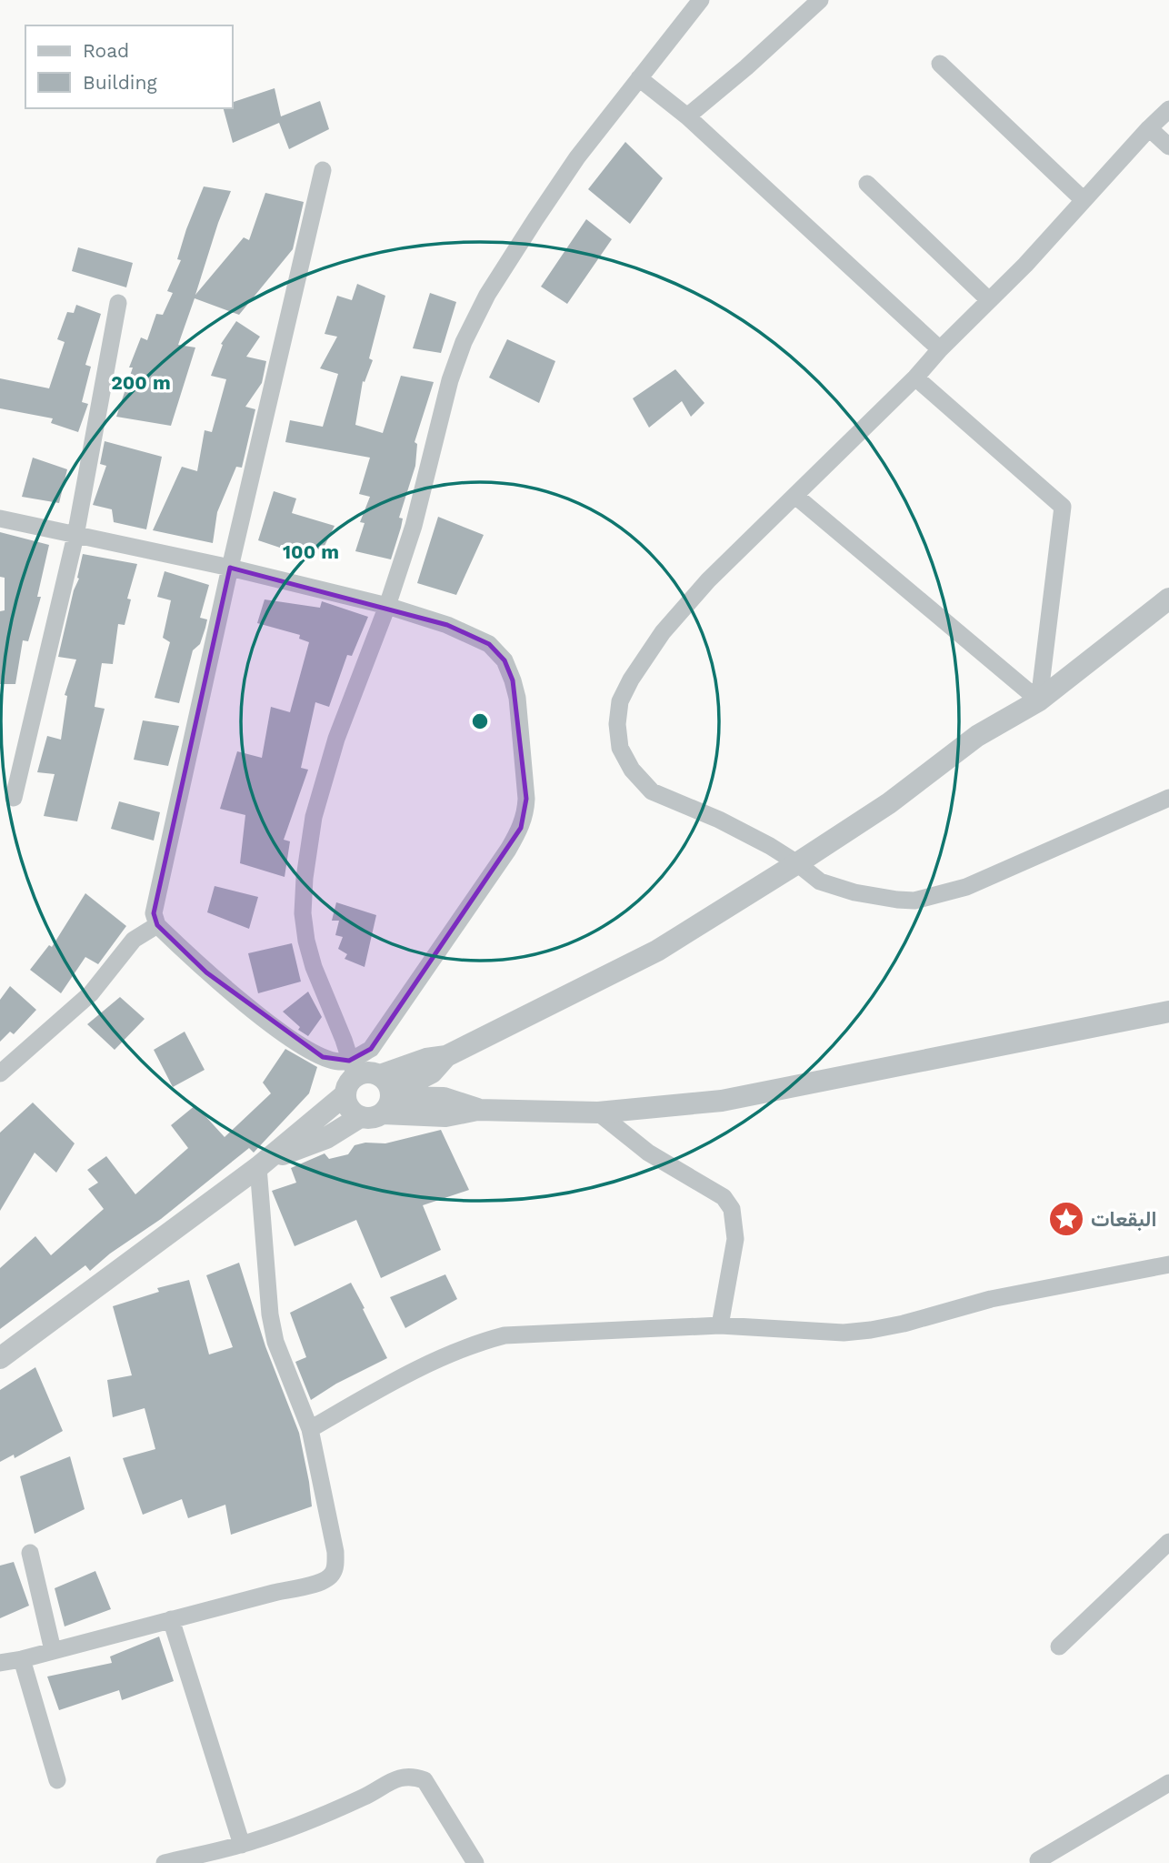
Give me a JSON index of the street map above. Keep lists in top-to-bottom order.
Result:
{
  "places": {
    "place": ["البقعات"]
  },
  "legend": ["Road", "Building"],
  "rings": ["200 m", "100 m"]
}
